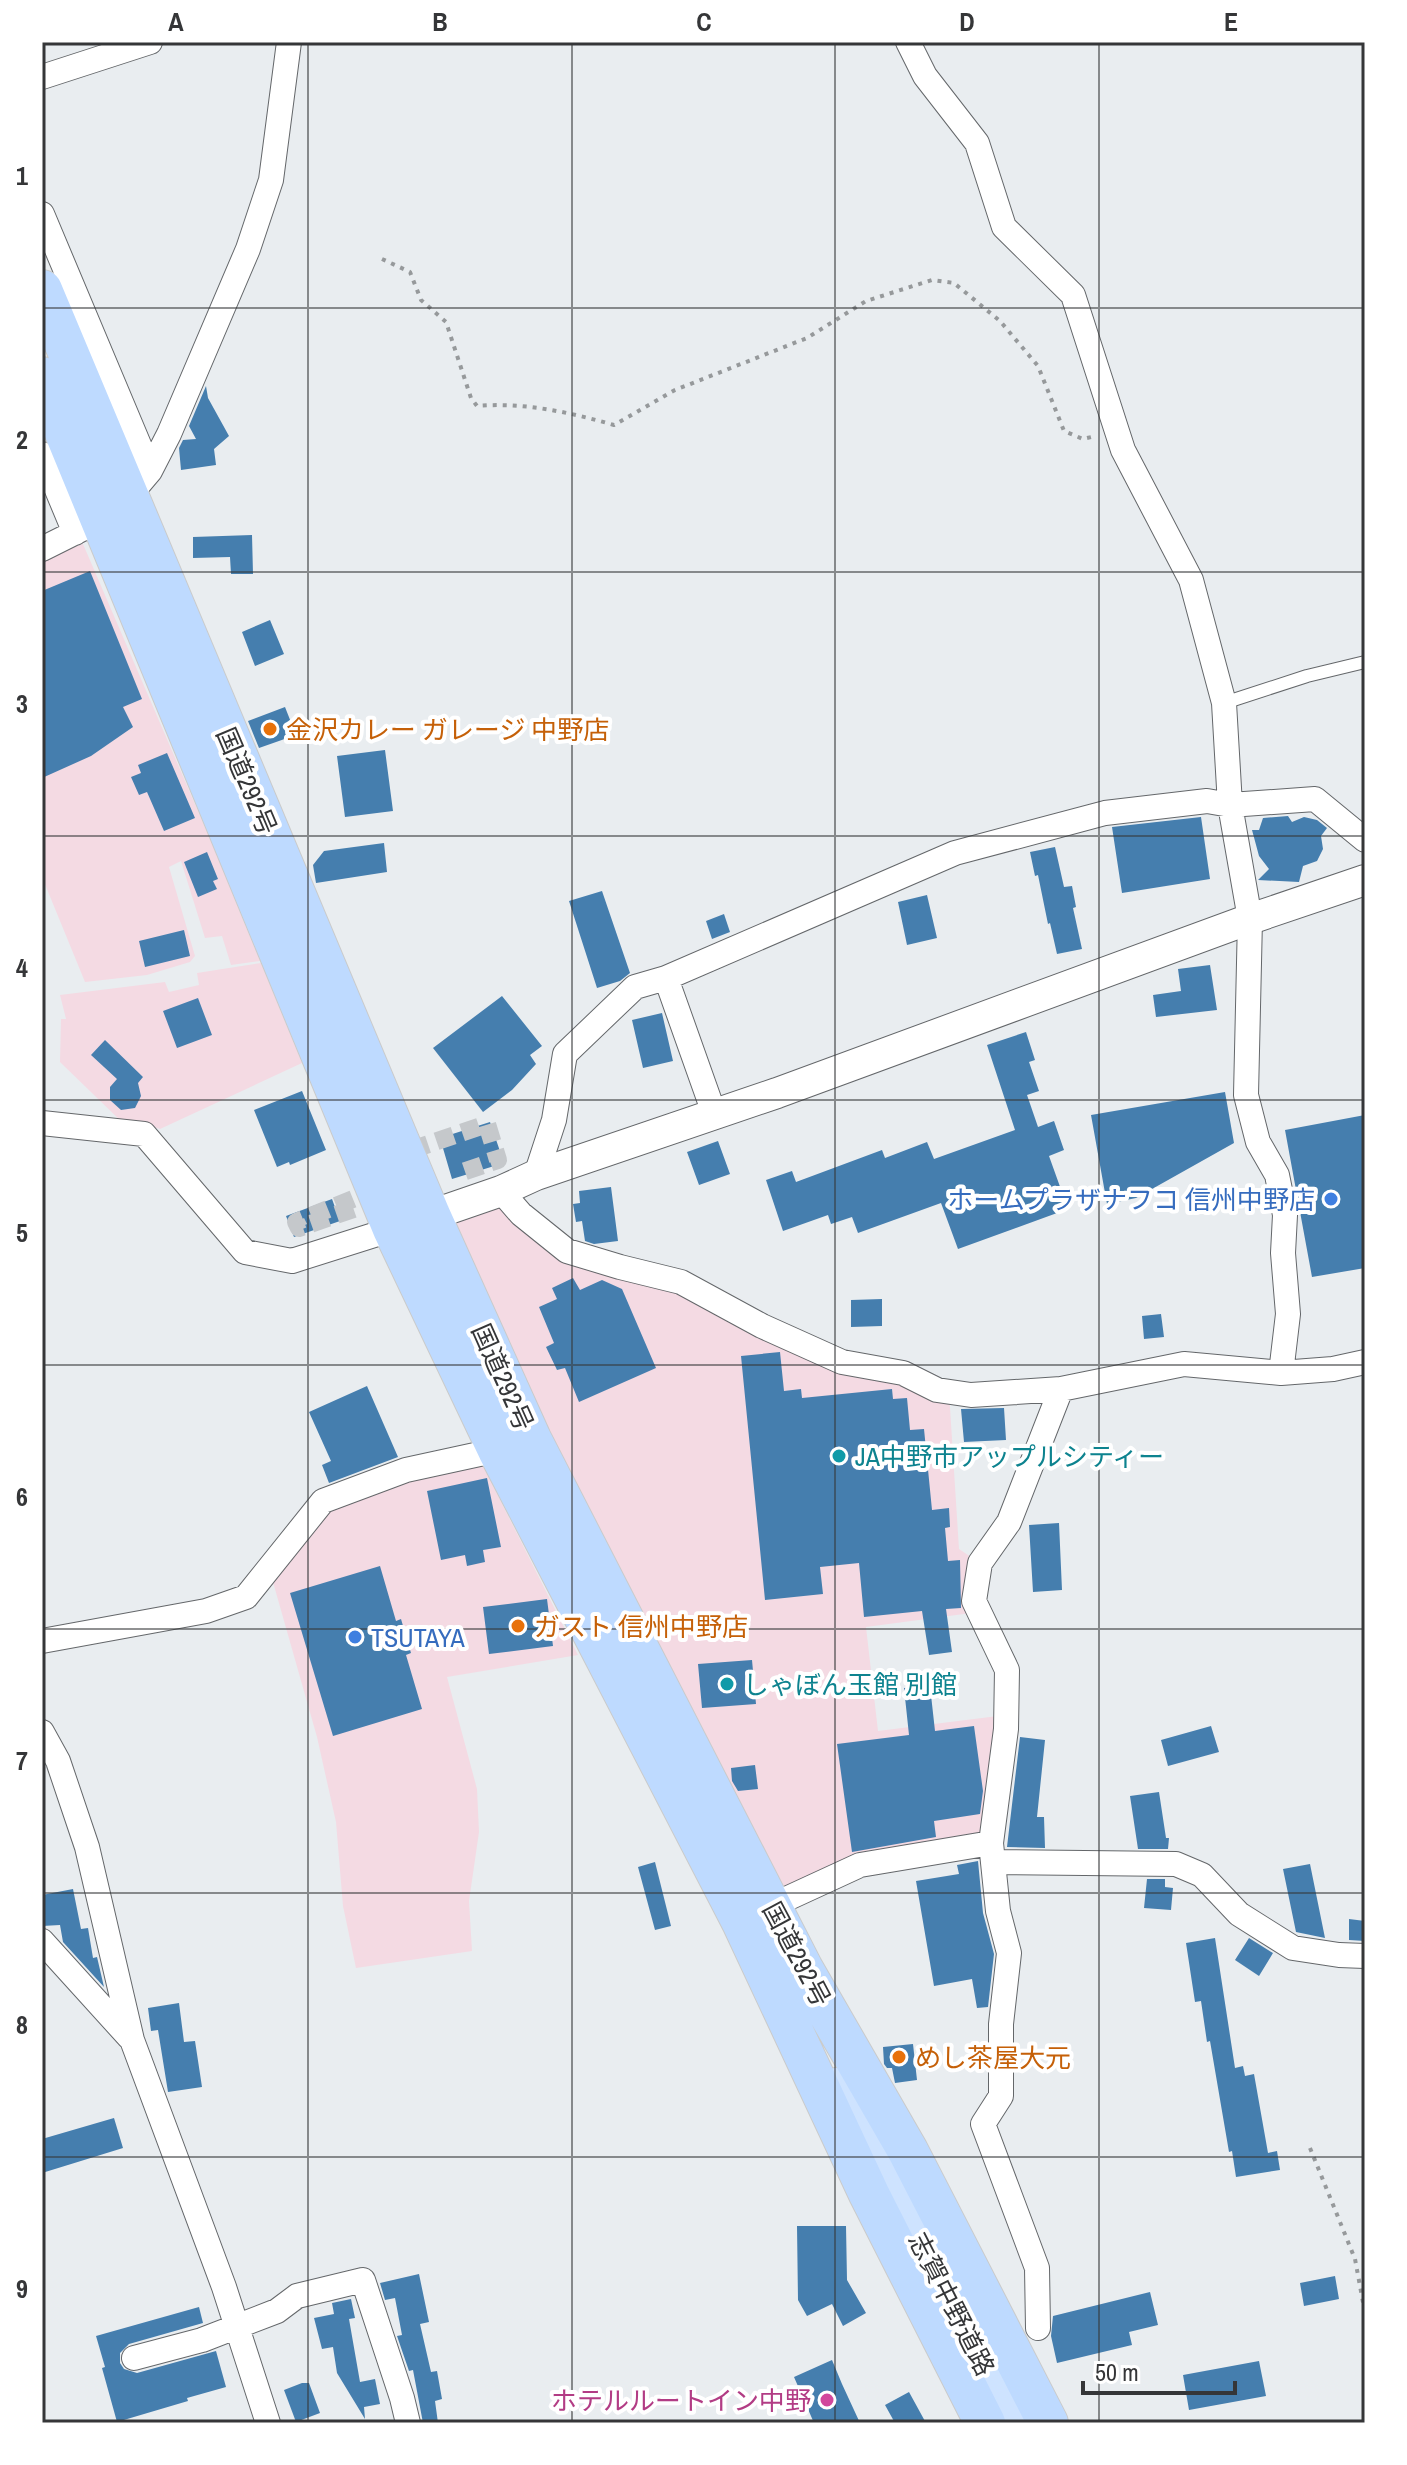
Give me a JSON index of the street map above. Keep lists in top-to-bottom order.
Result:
{
  "streets": {
    "highway": ["国道292号"],
    "main road": ["志賀中野道路"]
  },
  "crossings": [
    ["国道292号", "志賀中野道路"]
  ],
  "places": [
    "金沢カレー ガレージ 中野店",
    "ホームプラザナフコ 信州中野店",
    "JA中野市アップルシティー",
    "ガスト 信州中野店",
    "TSUTAYA",
    "しゃぼん玉館 別館",
    "めし茶屋大元",
    "ホテルルートイン中野"
  ],
  "scale_bar": "50 m",
  "grid": {
    "columns": [
      "A",
      "B",
      "C",
      "D",
      "E"
    ],
    "rows": [
      "1",
      "2",
      "3",
      "4",
      "5",
      "6",
      "7",
      "8",
      "9"
    ]
  }
}
